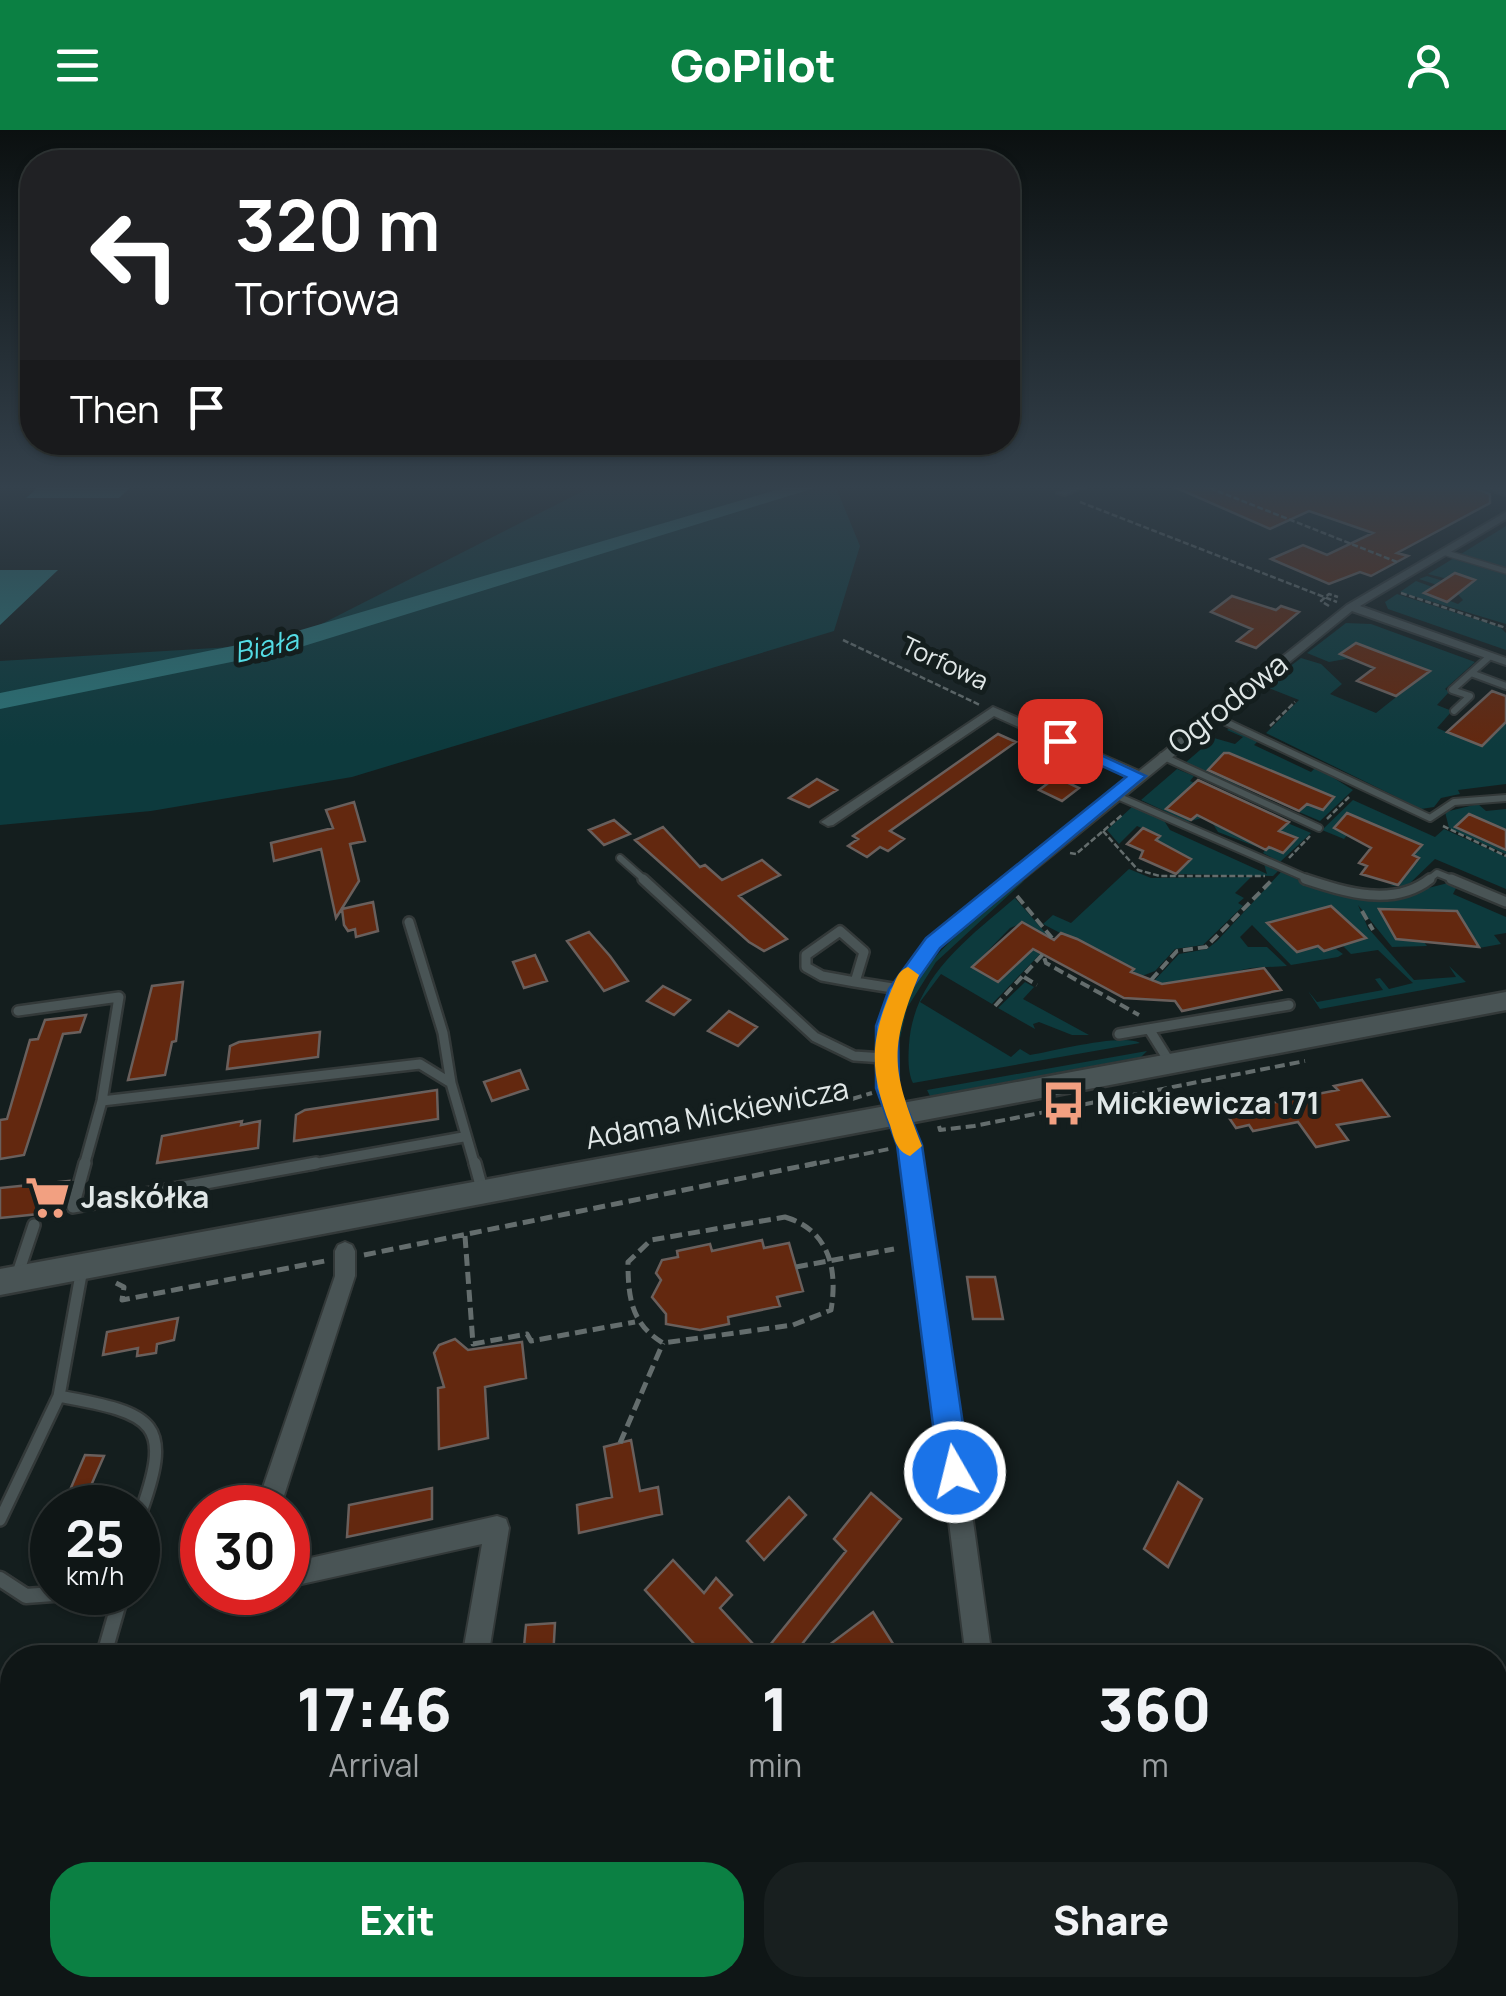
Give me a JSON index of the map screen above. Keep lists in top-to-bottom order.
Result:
{
  "streets": {
    "main road": ["Adama Mickiewicza"],
    "street": ["Torfowa", "Ogrodowa"]
  },
  "crossings": [
    ["Torfowa", "Ogrodowa"],
    ["Ogrodowa", "Adama Mickiewicza"]
  ],
  "water": ["Biała"],
  "places": {
    "bus stop": ["Mickiewicza 171"],
    "supermarket": ["Jaskółka"]
  },
  "page": {
    "header": "GoPilot",
    "turn": ["320 m", "Torfowa"],
    "then": "Then",
    "speed": "25 km/h",
    "limit": "30",
    "eta": [
      "17:46",
      "Arrival",
      "1",
      "min",
      "360",
      "m"
    ],
    "buttons": ["Exit", "Share"]
  }
}
